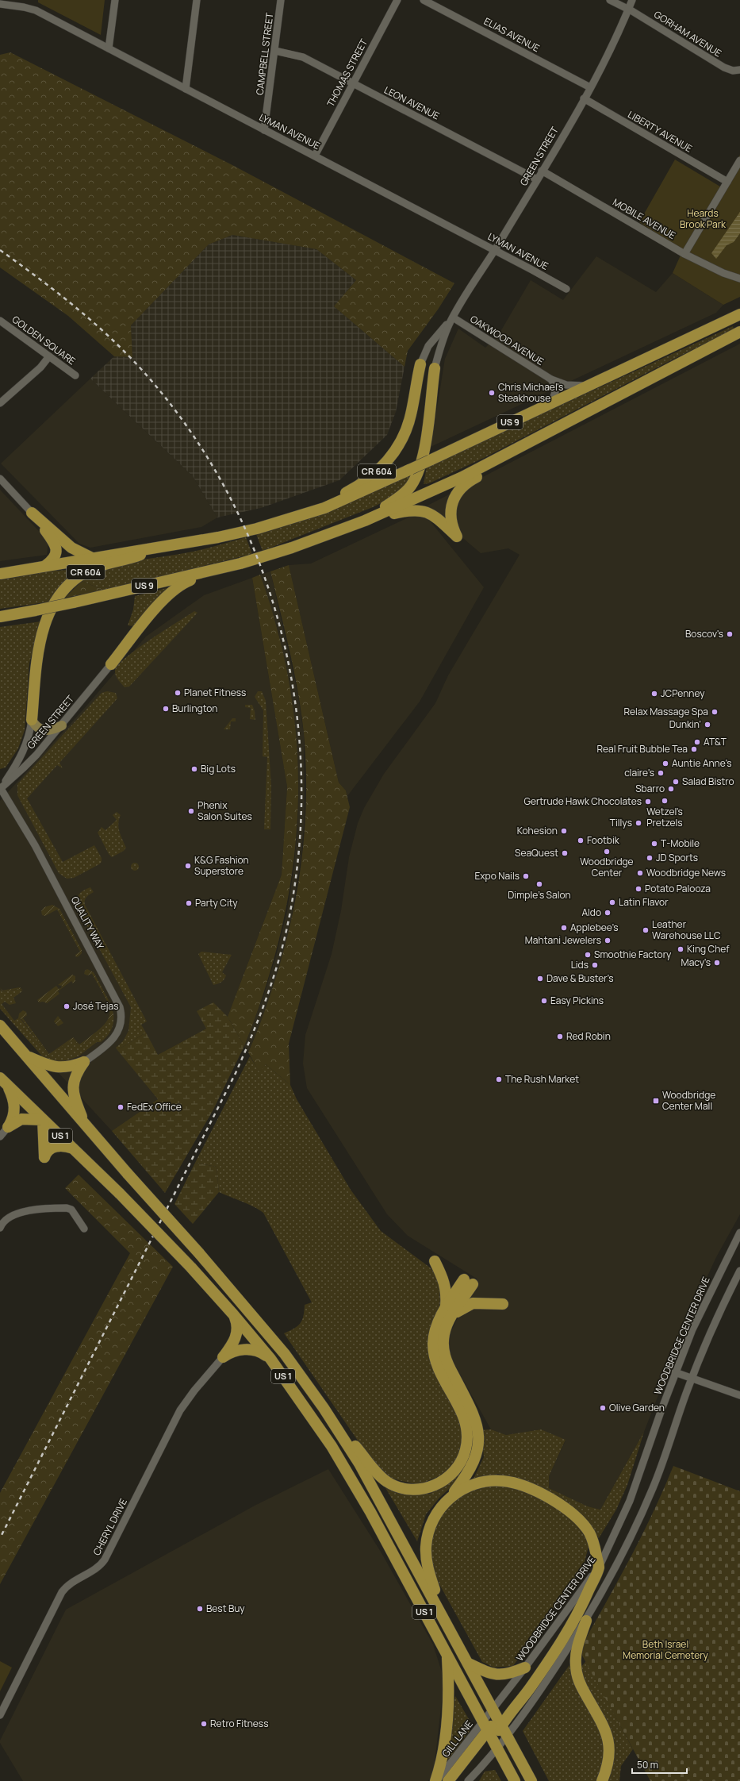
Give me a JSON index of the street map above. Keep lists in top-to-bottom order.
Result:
{
  "streets": {
    "highway": ["US 9", "CR 604", "US 1"],
    "street": [
      "GORHAM AVENUE",
      "ELIAS AVENUE",
      "CAMPBELL STREET",
      "THOMAS STREET",
      "LEON AVENUE",
      "LYMAN AVENUE",
      "LIBERTY AVENUE",
      "GREEN STREET",
      "MOBILE AVENUE",
      "GOLDEN SQUARE",
      "OAKWOOD AVENUE",
      "QUALITY WAY",
      "WOODBRIDGE CENTER DRIVE",
      "CHERYL DRIVE",
      "GILL LANE"
    ]
  },
  "crossings": [
    ["GORHAM AVENUE", "GREEN STREET"],
    ["ELIAS AVENUE", "GREEN STREET"],
    ["CAMPBELL STREET", "LEON AVENUE"],
    ["CAMPBELL STREET", "LYMAN AVENUE"],
    ["THOMAS STREET", "LEON AVENUE"],
    ["THOMAS STREET", "LYMAN AVENUE"],
    ["LEON AVENUE", "GREEN STREET"],
    ["LYMAN AVENUE", "GREEN STREET"],
    ["LIBERTY AVENUE", "GREEN STREET"],
    ["GREEN STREET", "MOBILE AVENUE"],
    ["GREEN STREET", "OAKWOOD AVENUE"],
    ["GREEN STREET", "CR 604"],
    ["GREEN STREET", "QUALITY WAY"],
    ["OAKWOOD AVENUE", "US 9"],
    ["US 9", "CR 604"],
    ["US 1", "WOODBRIDGE CENTER DRIVE"],
    ["US 1", "GILL LANE"]
  ],
  "parks": ["Heards Brook Park", "Beth Israel Memorial Cemetery"],
  "places": {
    "other": [
      "Chris Michael's Steakhouse",
      "Boscov's",
      "Planet Fitness",
      "JCPenney",
      "Burlington",
      "Relax Massage Spa",
      "Dunkin'",
      "AT&T",
      "Real Fruit Bubble Tea",
      "Auntie Anne's",
      "Big Lots",
      "claire's",
      "Salad Bistro",
      "Sbarro",
      "Wetzel's Pretzels",
      "Gertrude Hawk Chocolates",
      "Phenix Salon Suites",
      "Tillys",
      "Kohesion",
      "Footbik",
      "T-Mobile",
      "Woodbridge Center",
      "SeaQuest",
      "JD Sports",
      "K&G Fashion Superstore",
      "Woodbridge News",
      "Expo Nails",
      "Dimple's Salon",
      "Potato Palooza",
      "Latin Flavor",
      "Party City",
      "Aldo",
      "Applebee's",
      "Leather Warehouse LLC",
      "Mahtani Jewelers",
      "King Chef",
      "Smoothie Factory",
      "Macy's",
      "Lids",
      "Dave & Buster's",
      "Easy Pickins",
      "José Tejas",
      "Red Robin",
      "The Rush Market",
      "FedEx Office",
      "Olive Garden",
      "Best Buy",
      "Retro Fitness"
    ],
    "transit": ["Woodbridge Center Mall"]
  },
  "scale_bar": "50 m"
}
